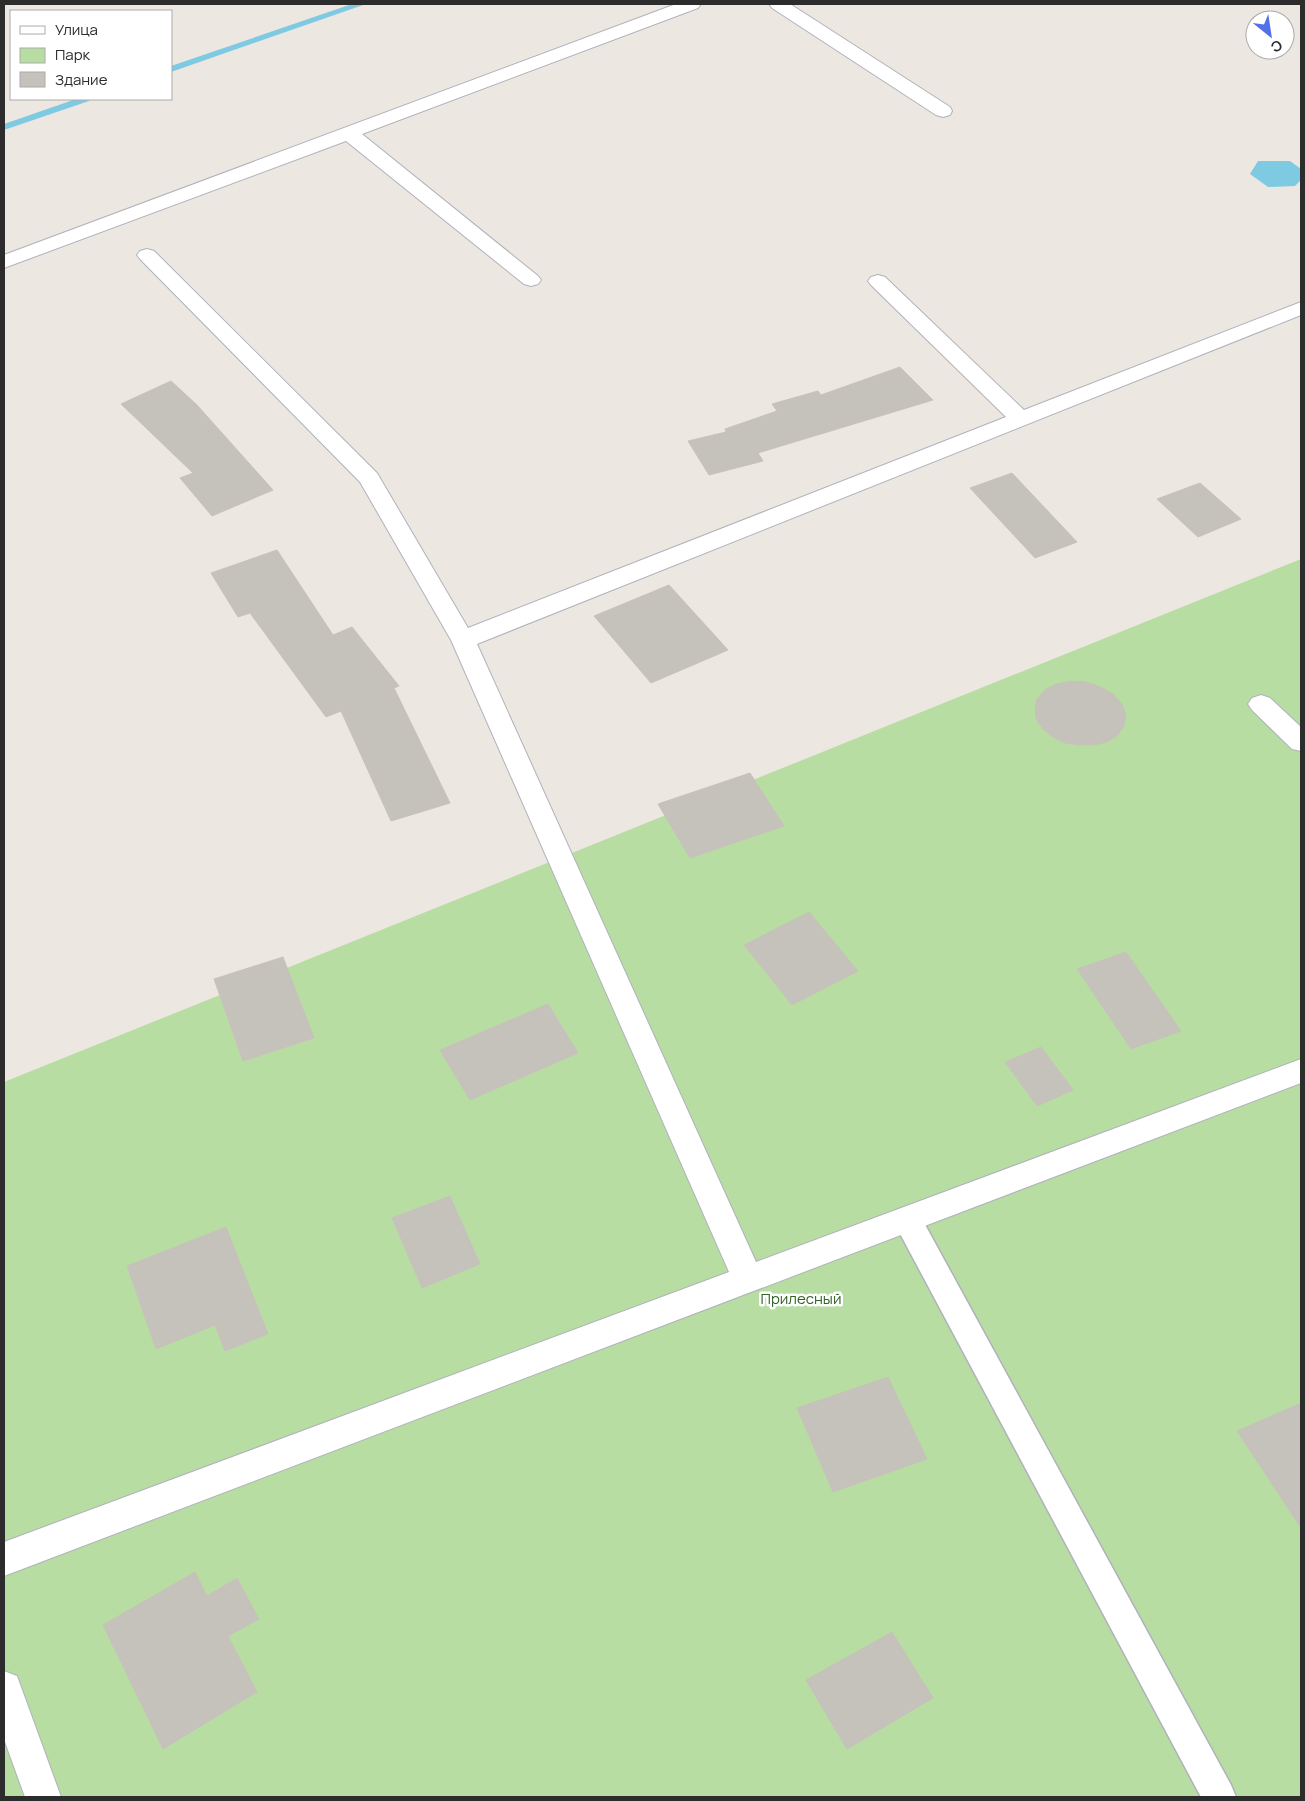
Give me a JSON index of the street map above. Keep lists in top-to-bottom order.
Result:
{
  "parks": ["Прилесный"],
  "legend": ["Улица", "Парк", "Здание"],
  "north": "bottom right"
}
